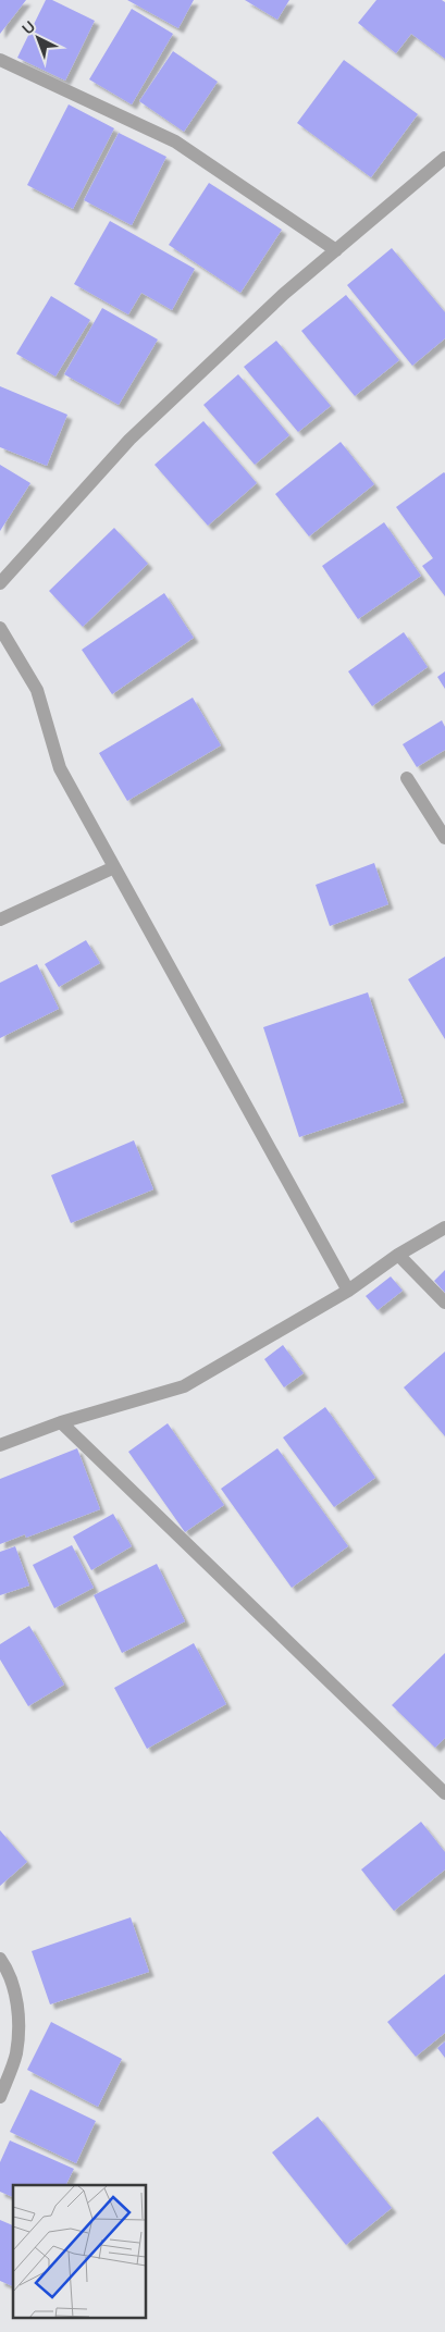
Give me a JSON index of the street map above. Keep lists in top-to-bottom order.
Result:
{
  "north": "top left"
}
